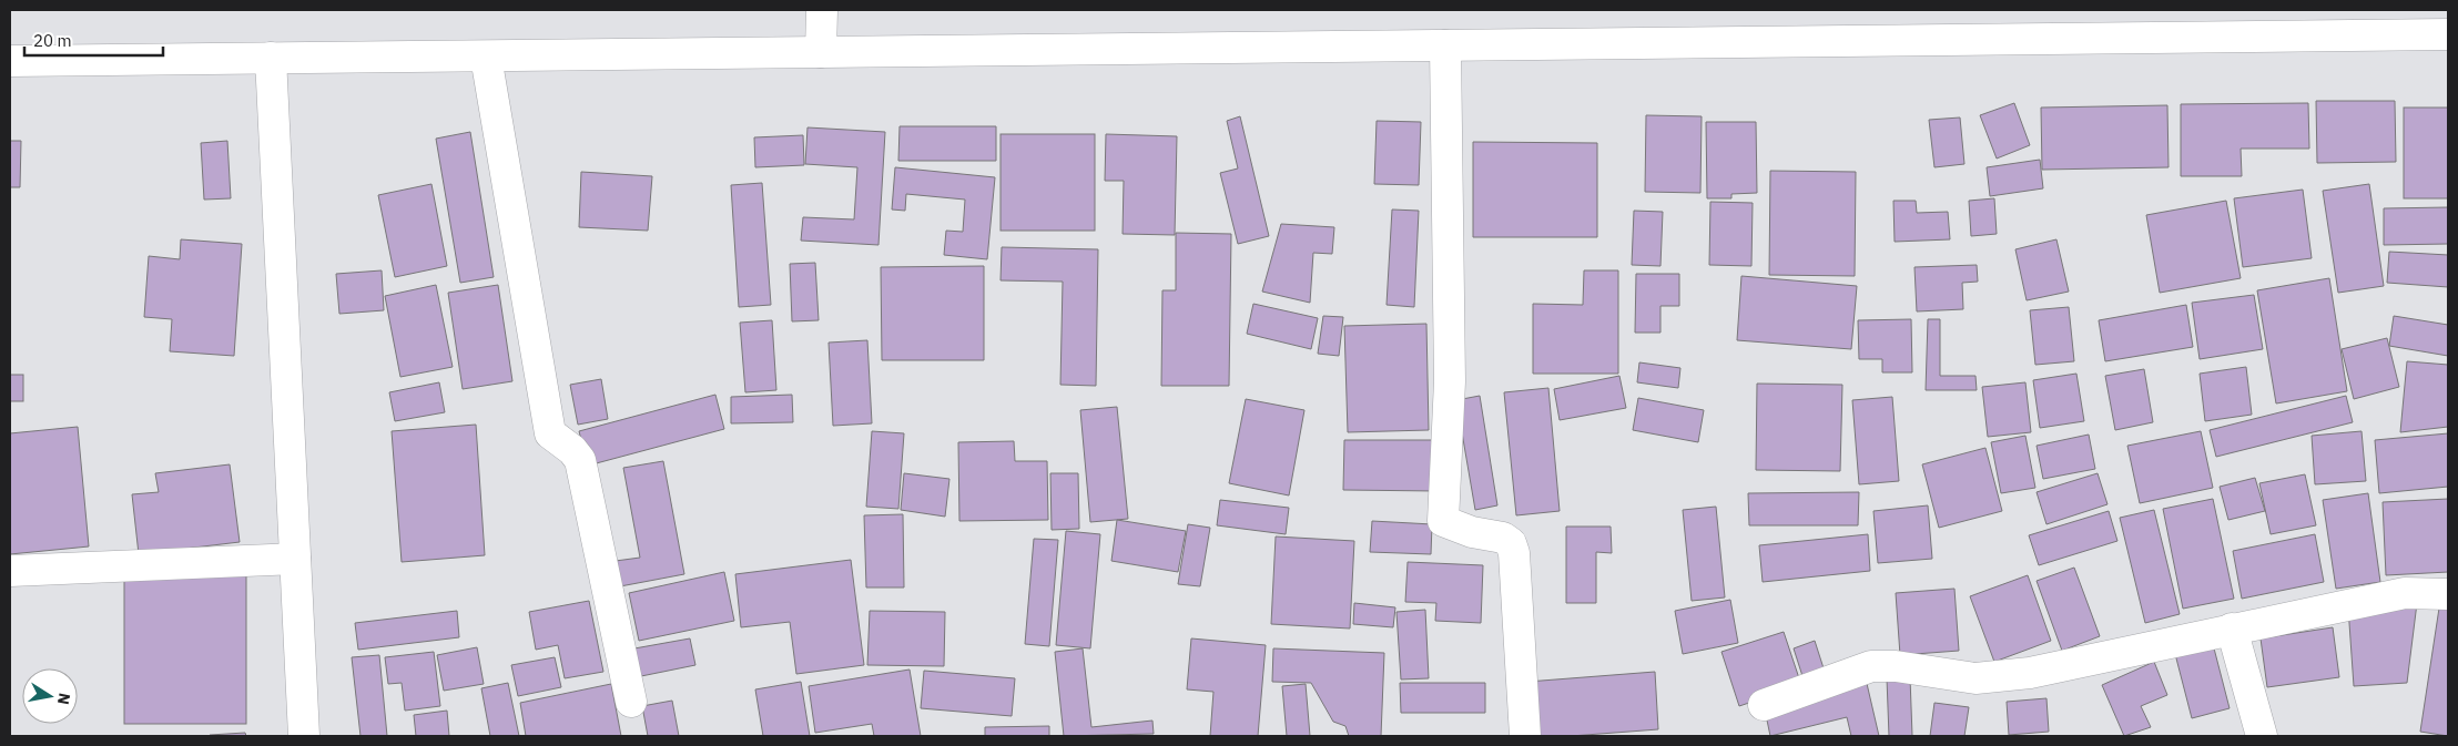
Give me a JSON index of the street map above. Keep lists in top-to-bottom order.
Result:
{
  "scale_bar": "20 m",
  "north": "right"
}
